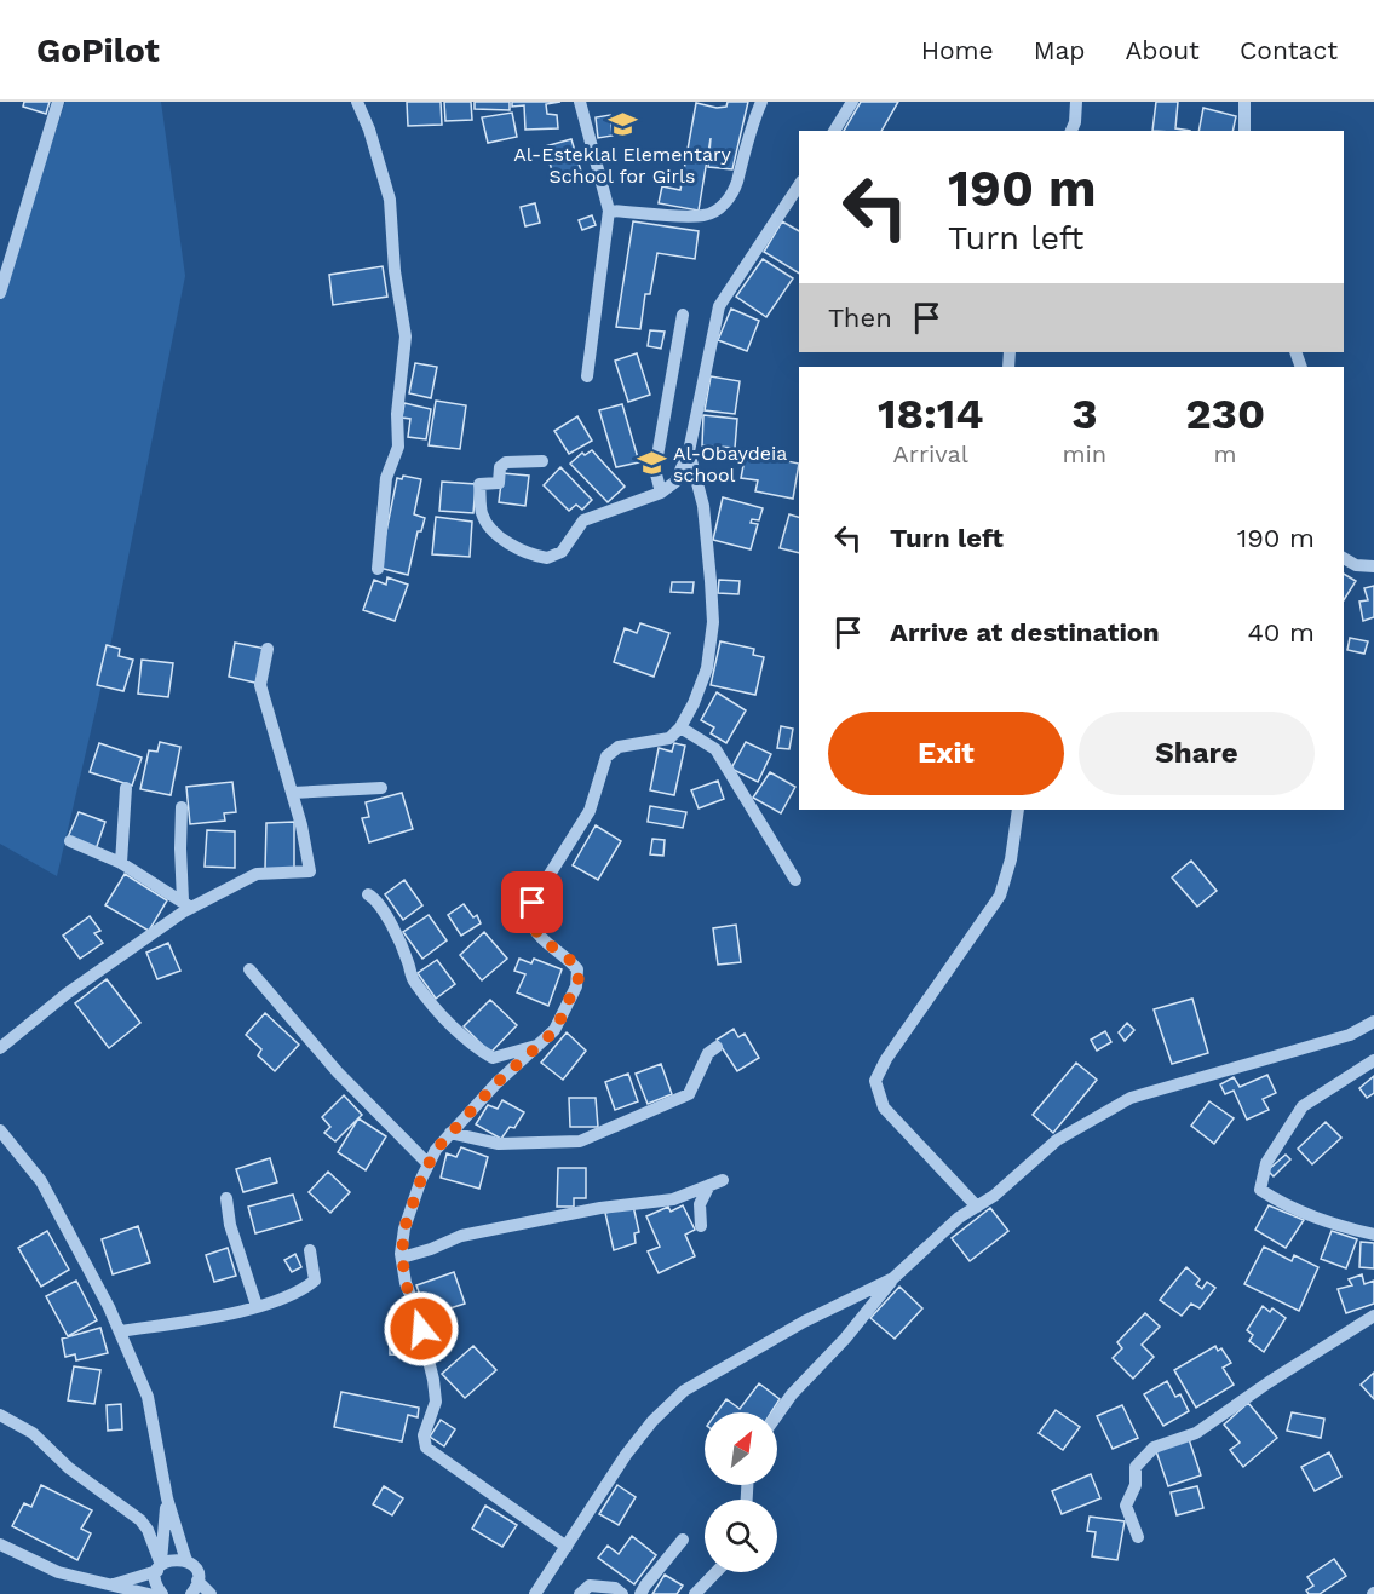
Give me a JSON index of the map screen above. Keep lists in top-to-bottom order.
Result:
{
  "places": {
    "school or university": ["Al-Esteklal Elementary School for Girls", "Al-Obaydeia school"]
  },
  "north": "top right",
  "page": {
    "header": "GoPilot",
    "nav": [
      "Home",
      "Map",
      "About",
      "Contact"
    ],
    "turn": ["190 m", "Turn left"],
    "then": "Then",
    "eta": [
      "18:14",
      "Arrival",
      "3",
      "min",
      "230",
      "m"
    ],
    "list": [
      {
        "name": "Turn left",
        "value": "190 m"
      },
      {
        "name": "Arrive at destination",
        "value": "40 m"
      }
    ],
    "buttons": ["Exit", "Share"]
  }
}
